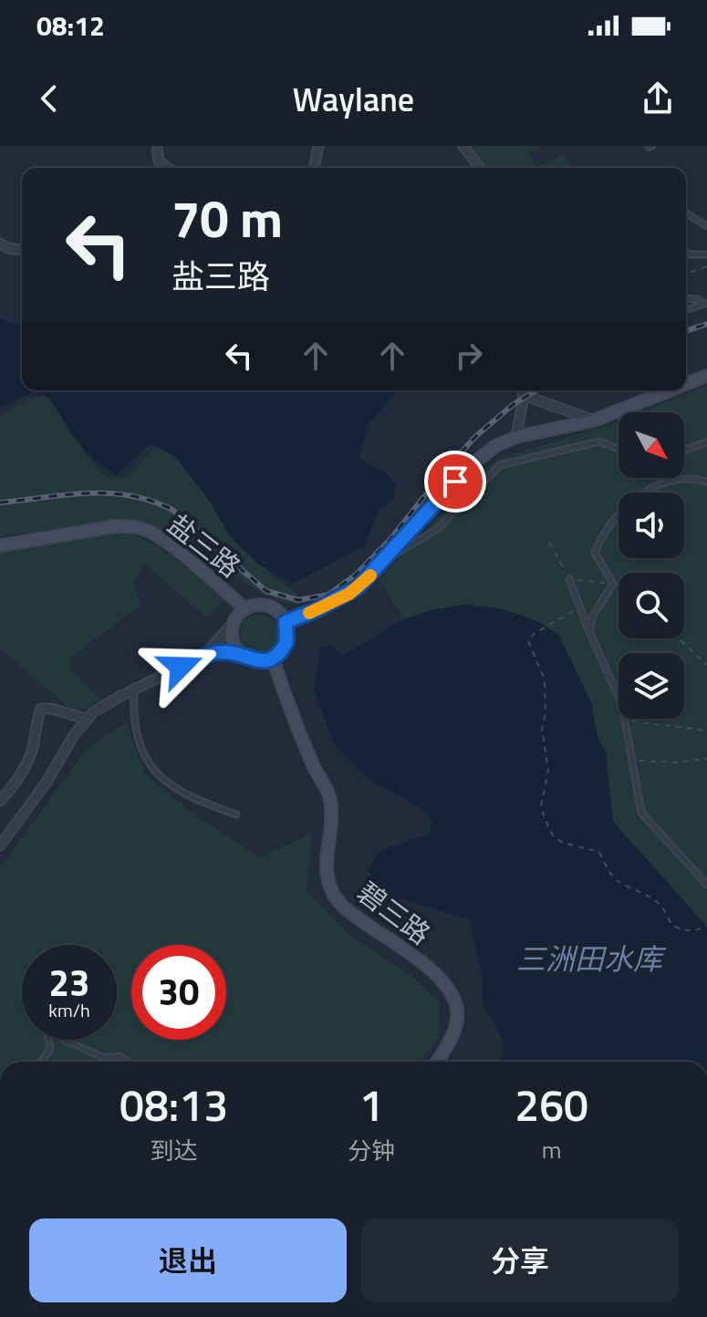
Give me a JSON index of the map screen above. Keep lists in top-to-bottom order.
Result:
{
  "streets": {
    "main road": ["盐三路", "碧三路"]
  },
  "crossings": [
    ["盐三路", "碧三路"]
  ],
  "water": ["三洲田水库"],
  "north": "bottom right",
  "page": {
    "status": "08:12",
    "header": "Waylane",
    "turn": ["70 m", "盐三路"],
    "speed": "23 km/h",
    "limit": "30",
    "eta": [
      "08:13",
      "到达",
      "1",
      "分钟",
      "260",
      "m"
    ],
    "buttons": ["退出", "分享"]
  }
}
